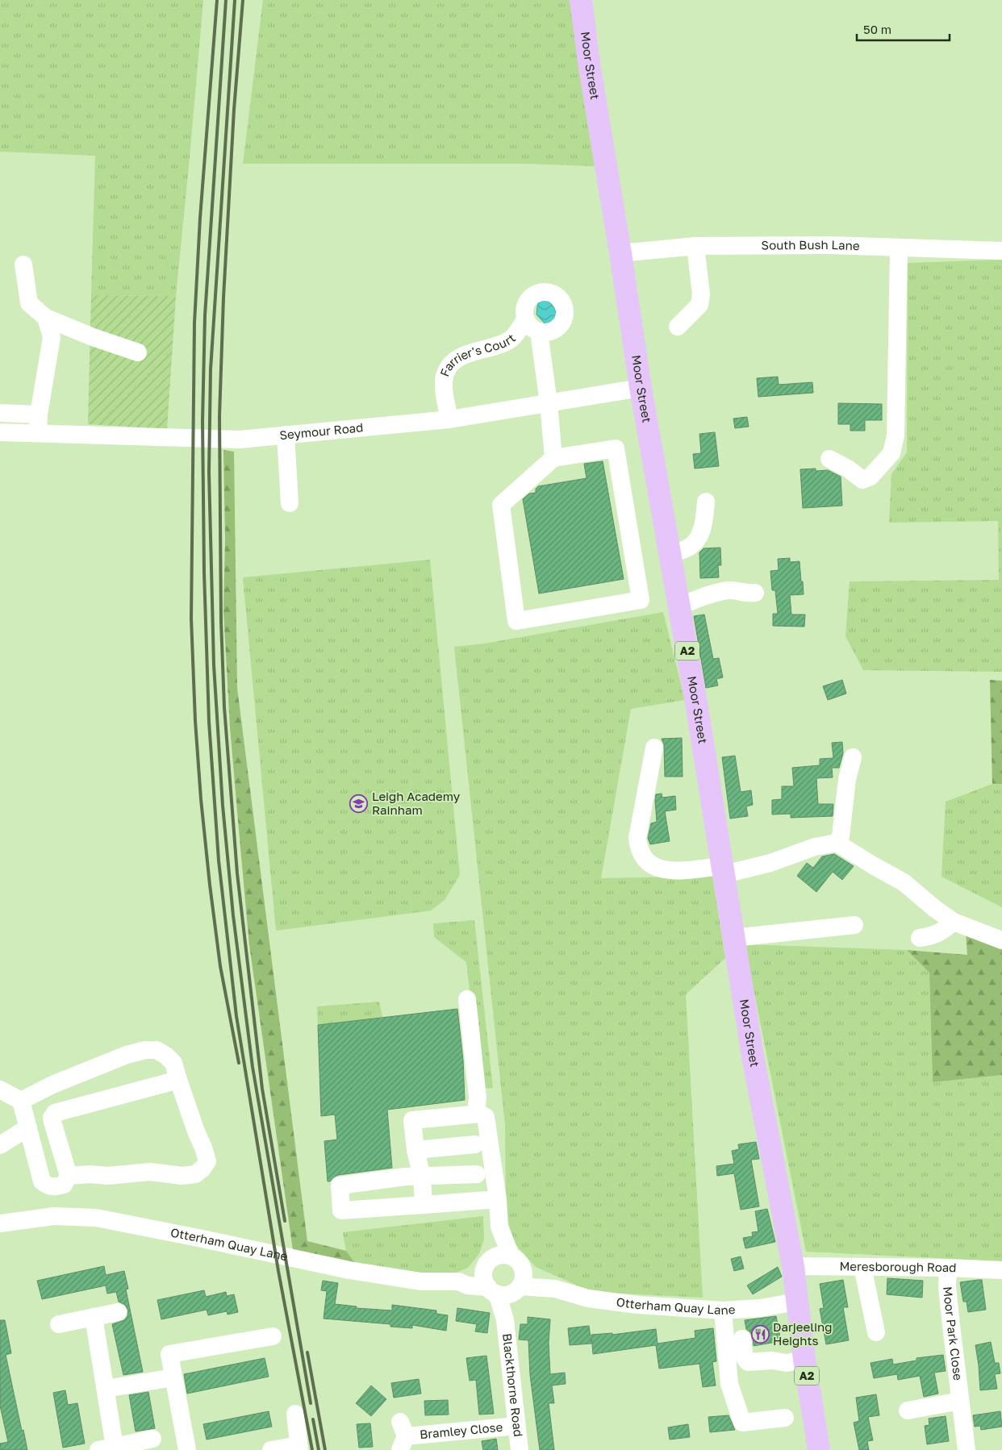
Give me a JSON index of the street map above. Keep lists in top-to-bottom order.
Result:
{
  "streets": {
    "main road": ["Moor Street", "A2"],
    "street": [
      "South Bush Lane",
      "Farrier's Court",
      "Seymour Road",
      "Otterham Quay Lane",
      "Meresborough Road",
      "Moor Park Close",
      "Blackthorne Road",
      "Bramley Close"
    ]
  },
  "crossings": [
    ["Moor Street", "South Bush Lane"],
    ["Moor Street", "Seymour Road"],
    ["Moor Street", "A2"],
    ["Moor Street", "Otterham Quay Lane"],
    ["Moor Street", "Meresborough Road"],
    ["Farrier's Court", "Seymour Road"],
    ["A2", "Otterham Quay Lane"],
    ["Otterham Quay Lane", "Blackthorne Road"],
    ["Meresborough Road", "Moor Park Close"],
    ["Blackthorne Road", "Bramley Close"]
  ],
  "places": {
    "school or university": ["Leigh Academy Rainham"],
    "restaurant": ["Darjeeling Heights"]
  },
  "scale_bar": "50 m"
}
